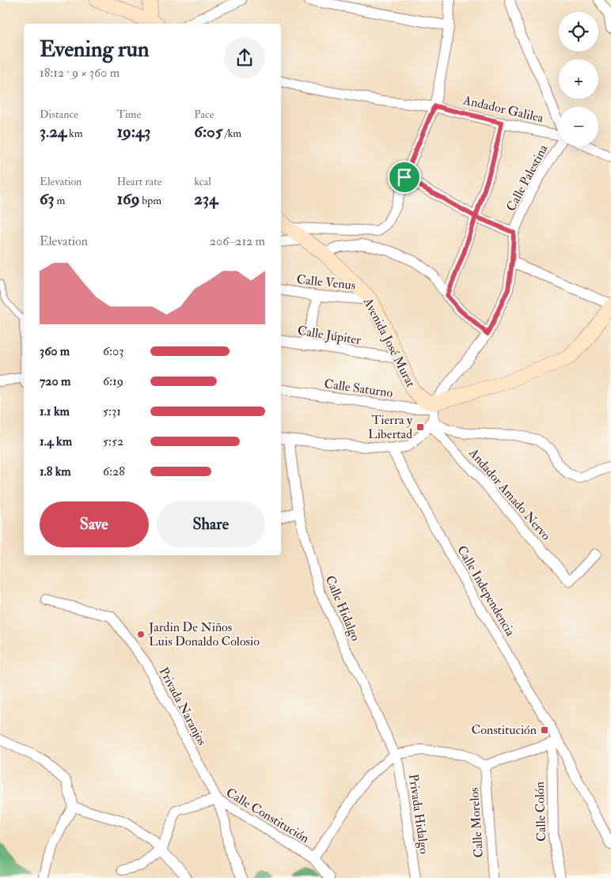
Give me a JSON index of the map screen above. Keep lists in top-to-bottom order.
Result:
{
  "streets": {
    "street": [
      "Andador Galilea",
      "Calle Palestina",
      "Calle Venus",
      "Calle Júpiter",
      "Avenida José Murat",
      "Calle Saturno",
      "Andador Amado Nervo",
      "Calle Independencia",
      "Calle Hidalgo",
      "Privada Naranjos",
      "Calle Colón",
      "Privada Hidalgo",
      "Calle Constitución",
      "Calle Morelos"
    ]
  },
  "crossings": [
    ["Calle Palestina", "Avenida José Murat"],
    ["Calle Palestina", "Calle Saturno"],
    ["Calle Venus", "Avenida José Murat"],
    ["Calle Júpiter", "Avenida José Murat"],
    ["Avenida José Murat", "Calle Saturno"],
    ["Calle Independencia", "Calle Colón"],
    ["Calle Hidalgo", "Privada Hidalgo"],
    ["Calle Hidalgo", "Calle Constitución"],
    ["Privada Naranjos", "Calle Constitución"],
    ["Privada Hidalgo", "Calle Constitución"],
    ["Calle Constitución", "Calle Morelos"]
  ],
  "places": {
    "transit": ["Tierra y Libertad", "Constitución"],
    "other": ["Jardin De Niños Luis Donaldo Colosio"]
  },
  "page": {
    "map_buttons": ["+", "−"],
    "heading": ["Evening run", "18:12 · 9 × 360 m"],
    "stats": [
      ["Distance", "3.24 km"],
      ["Time", "19:43"],
      ["Pace", "6:05 /km"],
      ["Elevation", "63 m"],
      ["Heart rate", "169 bpm"],
      ["kcal", "234"]
    ],
    "chart": ["Elevation", "206–212 m"],
    "list": [
      {
        "name": "360 m",
        "note": "6:03"
      },
      {
        "name": "720 m",
        "note": "6:19"
      },
      {
        "name": "1.1 km",
        "note": "5:31"
      },
      {
        "name": "1.4 km",
        "note": "5:52"
      },
      {
        "name": "1.8 km",
        "note": "6:28"
      }
    ],
    "buttons": ["Save", "Share"]
  }
}
